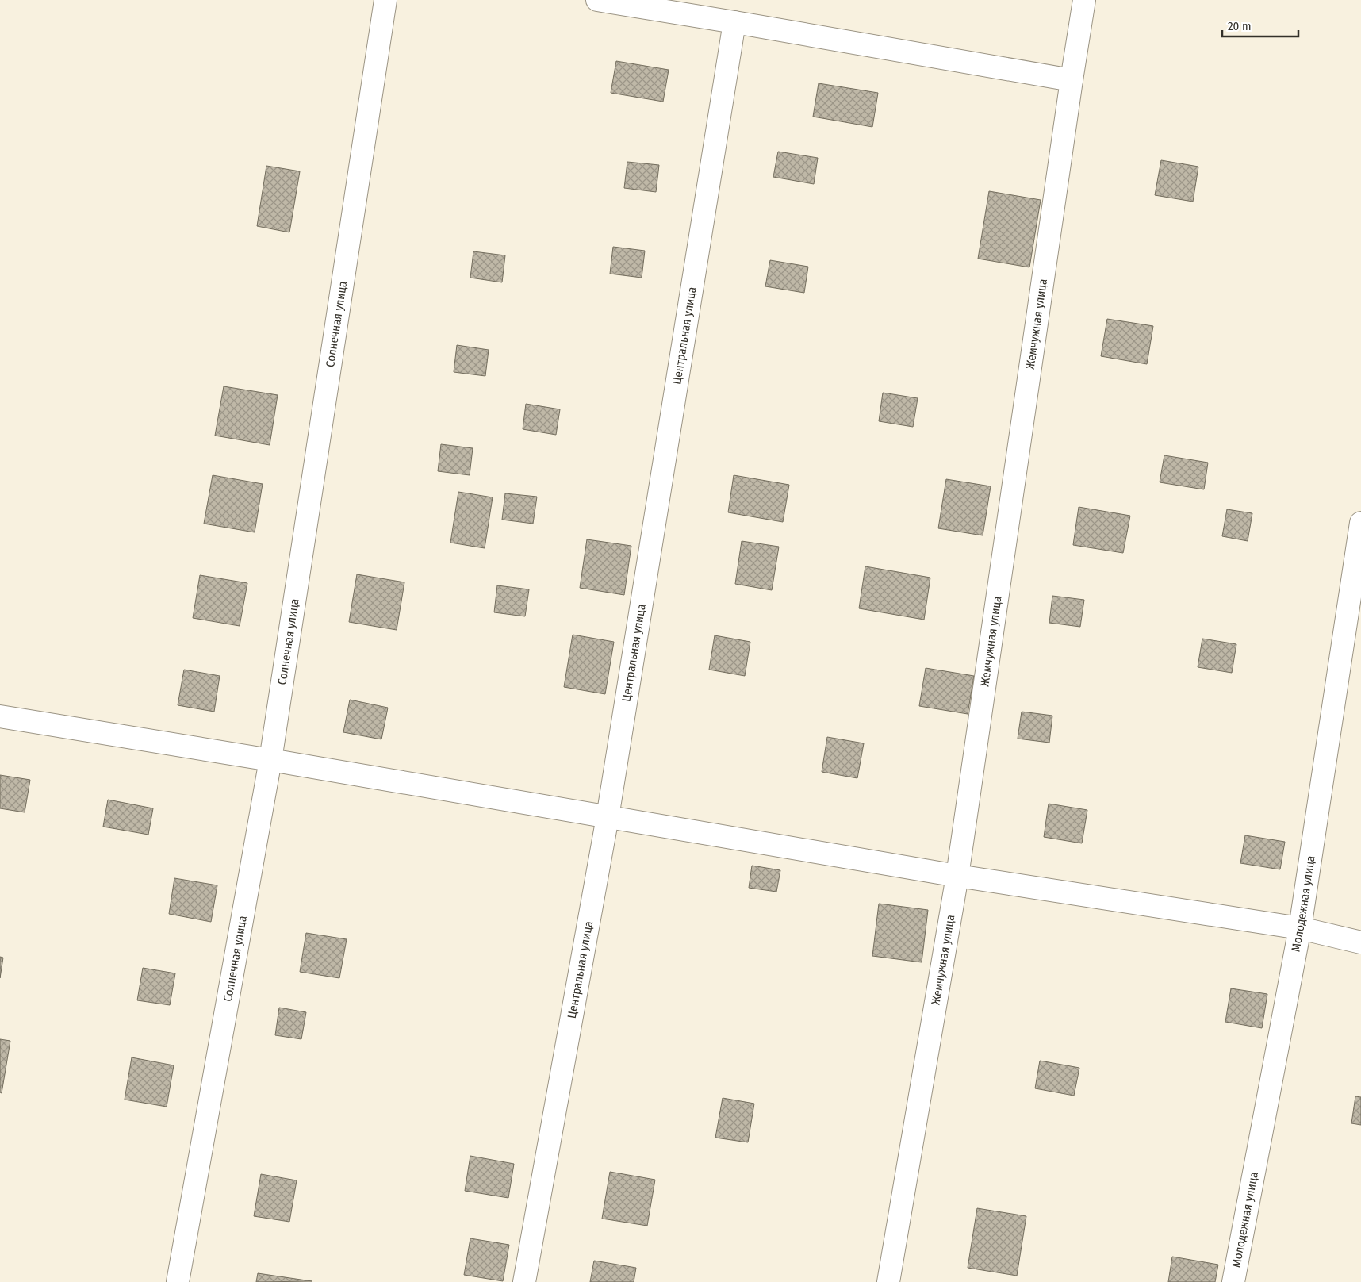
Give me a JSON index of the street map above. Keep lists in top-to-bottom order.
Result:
{
  "streets": {
    "street": [
      "Жемчужная улица",
      "Солнечная улица",
      "Центральная улица",
      "Молодежная улица"
    ]
  },
  "scale_bar": "20 m"
}
